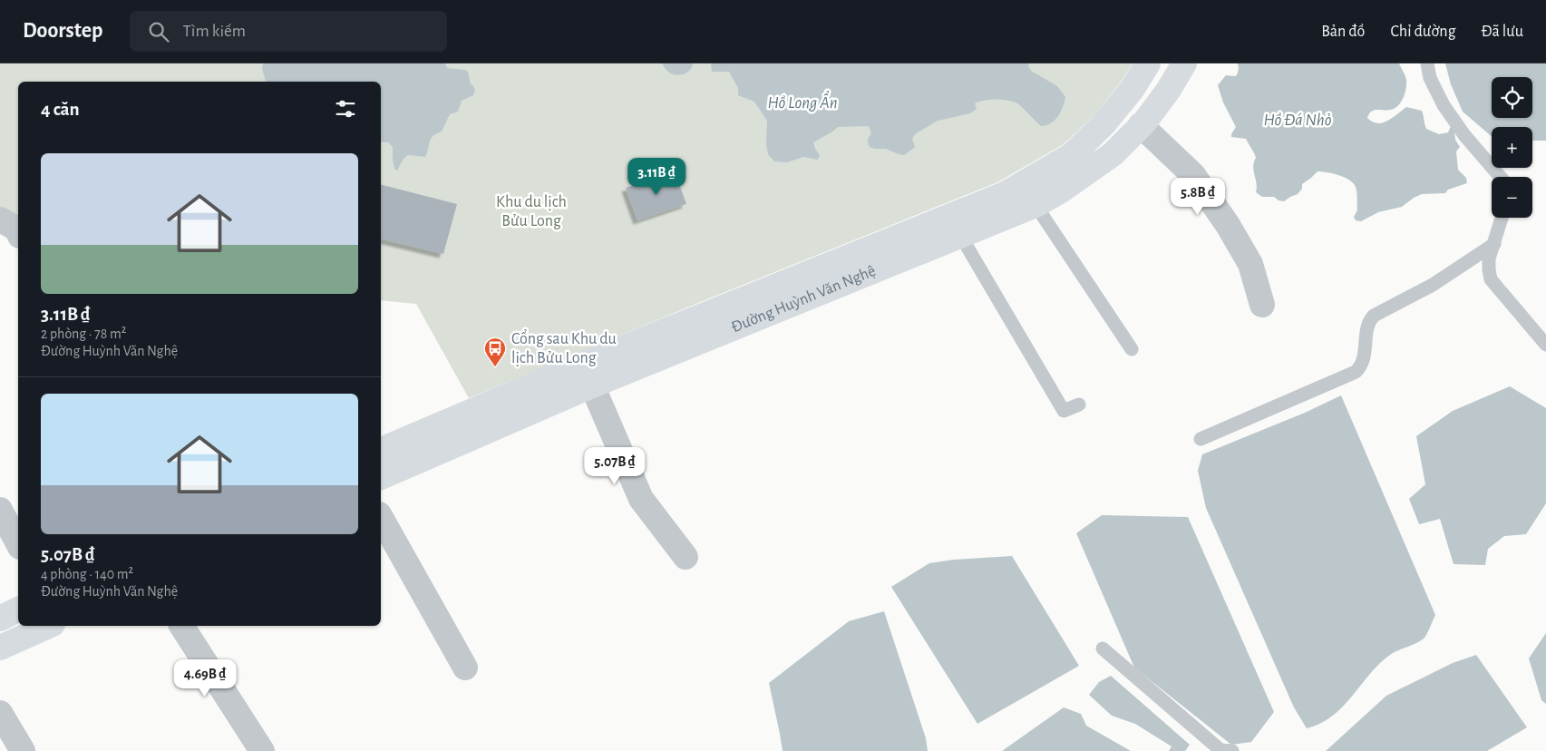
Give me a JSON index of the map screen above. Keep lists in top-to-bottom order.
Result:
{
  "streets": {
    "main road": ["Đường Huỳnh Văn Nghệ"]
  },
  "water": ["Hồ Long Ẩn", "Hồ Đá Nhỏ"],
  "parks": ["Khu du lịch Bửu Long"],
  "places": {
    "bus stop": ["Cổng sau Khu du lịch Bửu Long"]
  },
  "page": {
    "header": "Doorstep",
    "search": "Tìm kiếm",
    "nav": ["Bản đồ", "Chỉ đường", "Đã lưu"],
    "map_buttons": ["+", "−"],
    "heading": "4 căn",
    "list": [
      {
        "name": "3.11B ₫",
        "note": "2 phòng · 78 m² · Đường Huỳnh Văn Nghệ"
      },
      {
        "name": "5.07B ₫",
        "note": "4 phòng · 140 m² · Đường Huỳnh Văn Nghệ"
      }
    ],
    "price": [
      "3.11B ₫",
      "5.8B ₫",
      "5.07B ₫",
      "4.69B ₫"
    ]
  }
}
